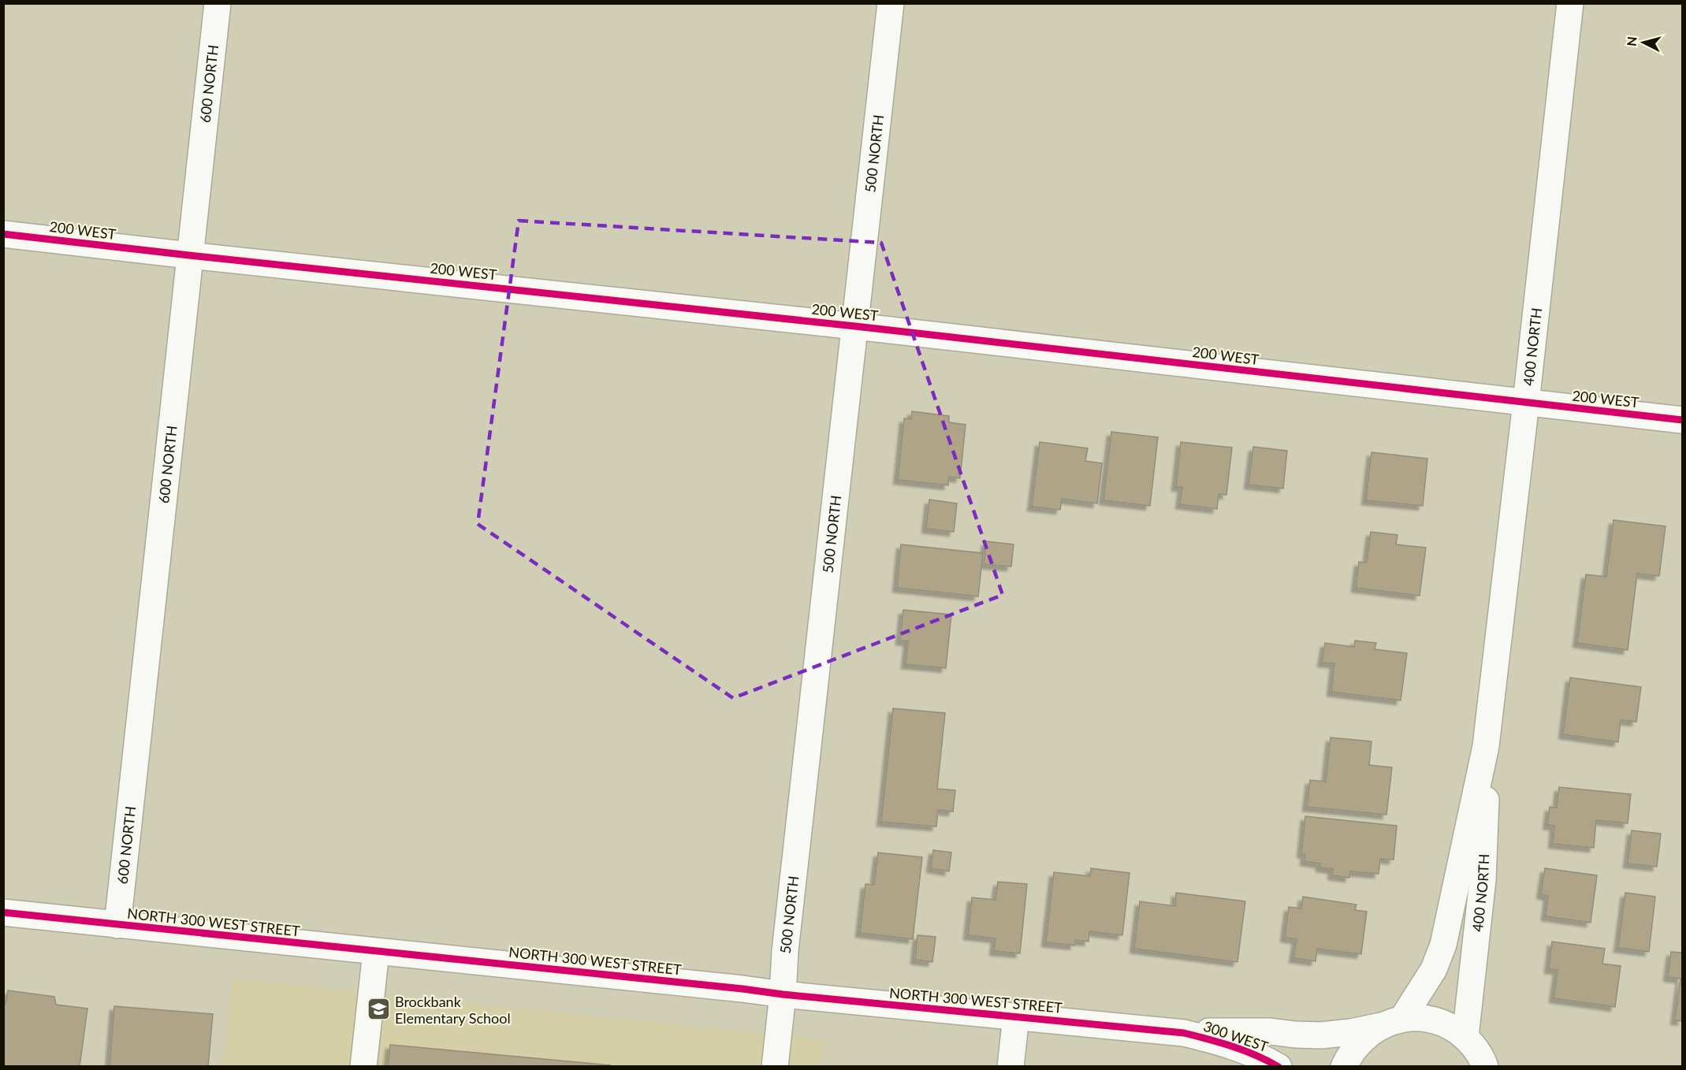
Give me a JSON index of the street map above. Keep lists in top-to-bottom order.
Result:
{
  "streets": {
    "street": [
      "600 NORTH",
      "500 NORTH",
      "200 WEST",
      "400 NORTH",
      "NORTH 300 WEST STREET",
      "300 WEST"
    ]
  },
  "crossings": [
    ["600 NORTH", "200 WEST"],
    ["600 NORTH", "NORTH 300 WEST STREET"],
    ["500 NORTH", "200 WEST"],
    ["500 NORTH", "NORTH 300 WEST STREET"],
    ["200 WEST", "400 NORTH"],
    ["400 NORTH", "300 WEST"],
    ["NORTH 300 WEST STREET", "300 WEST"]
  ],
  "places": {
    "school or university": ["Brockbank Elementary School"]
  },
  "north": "left"
}
